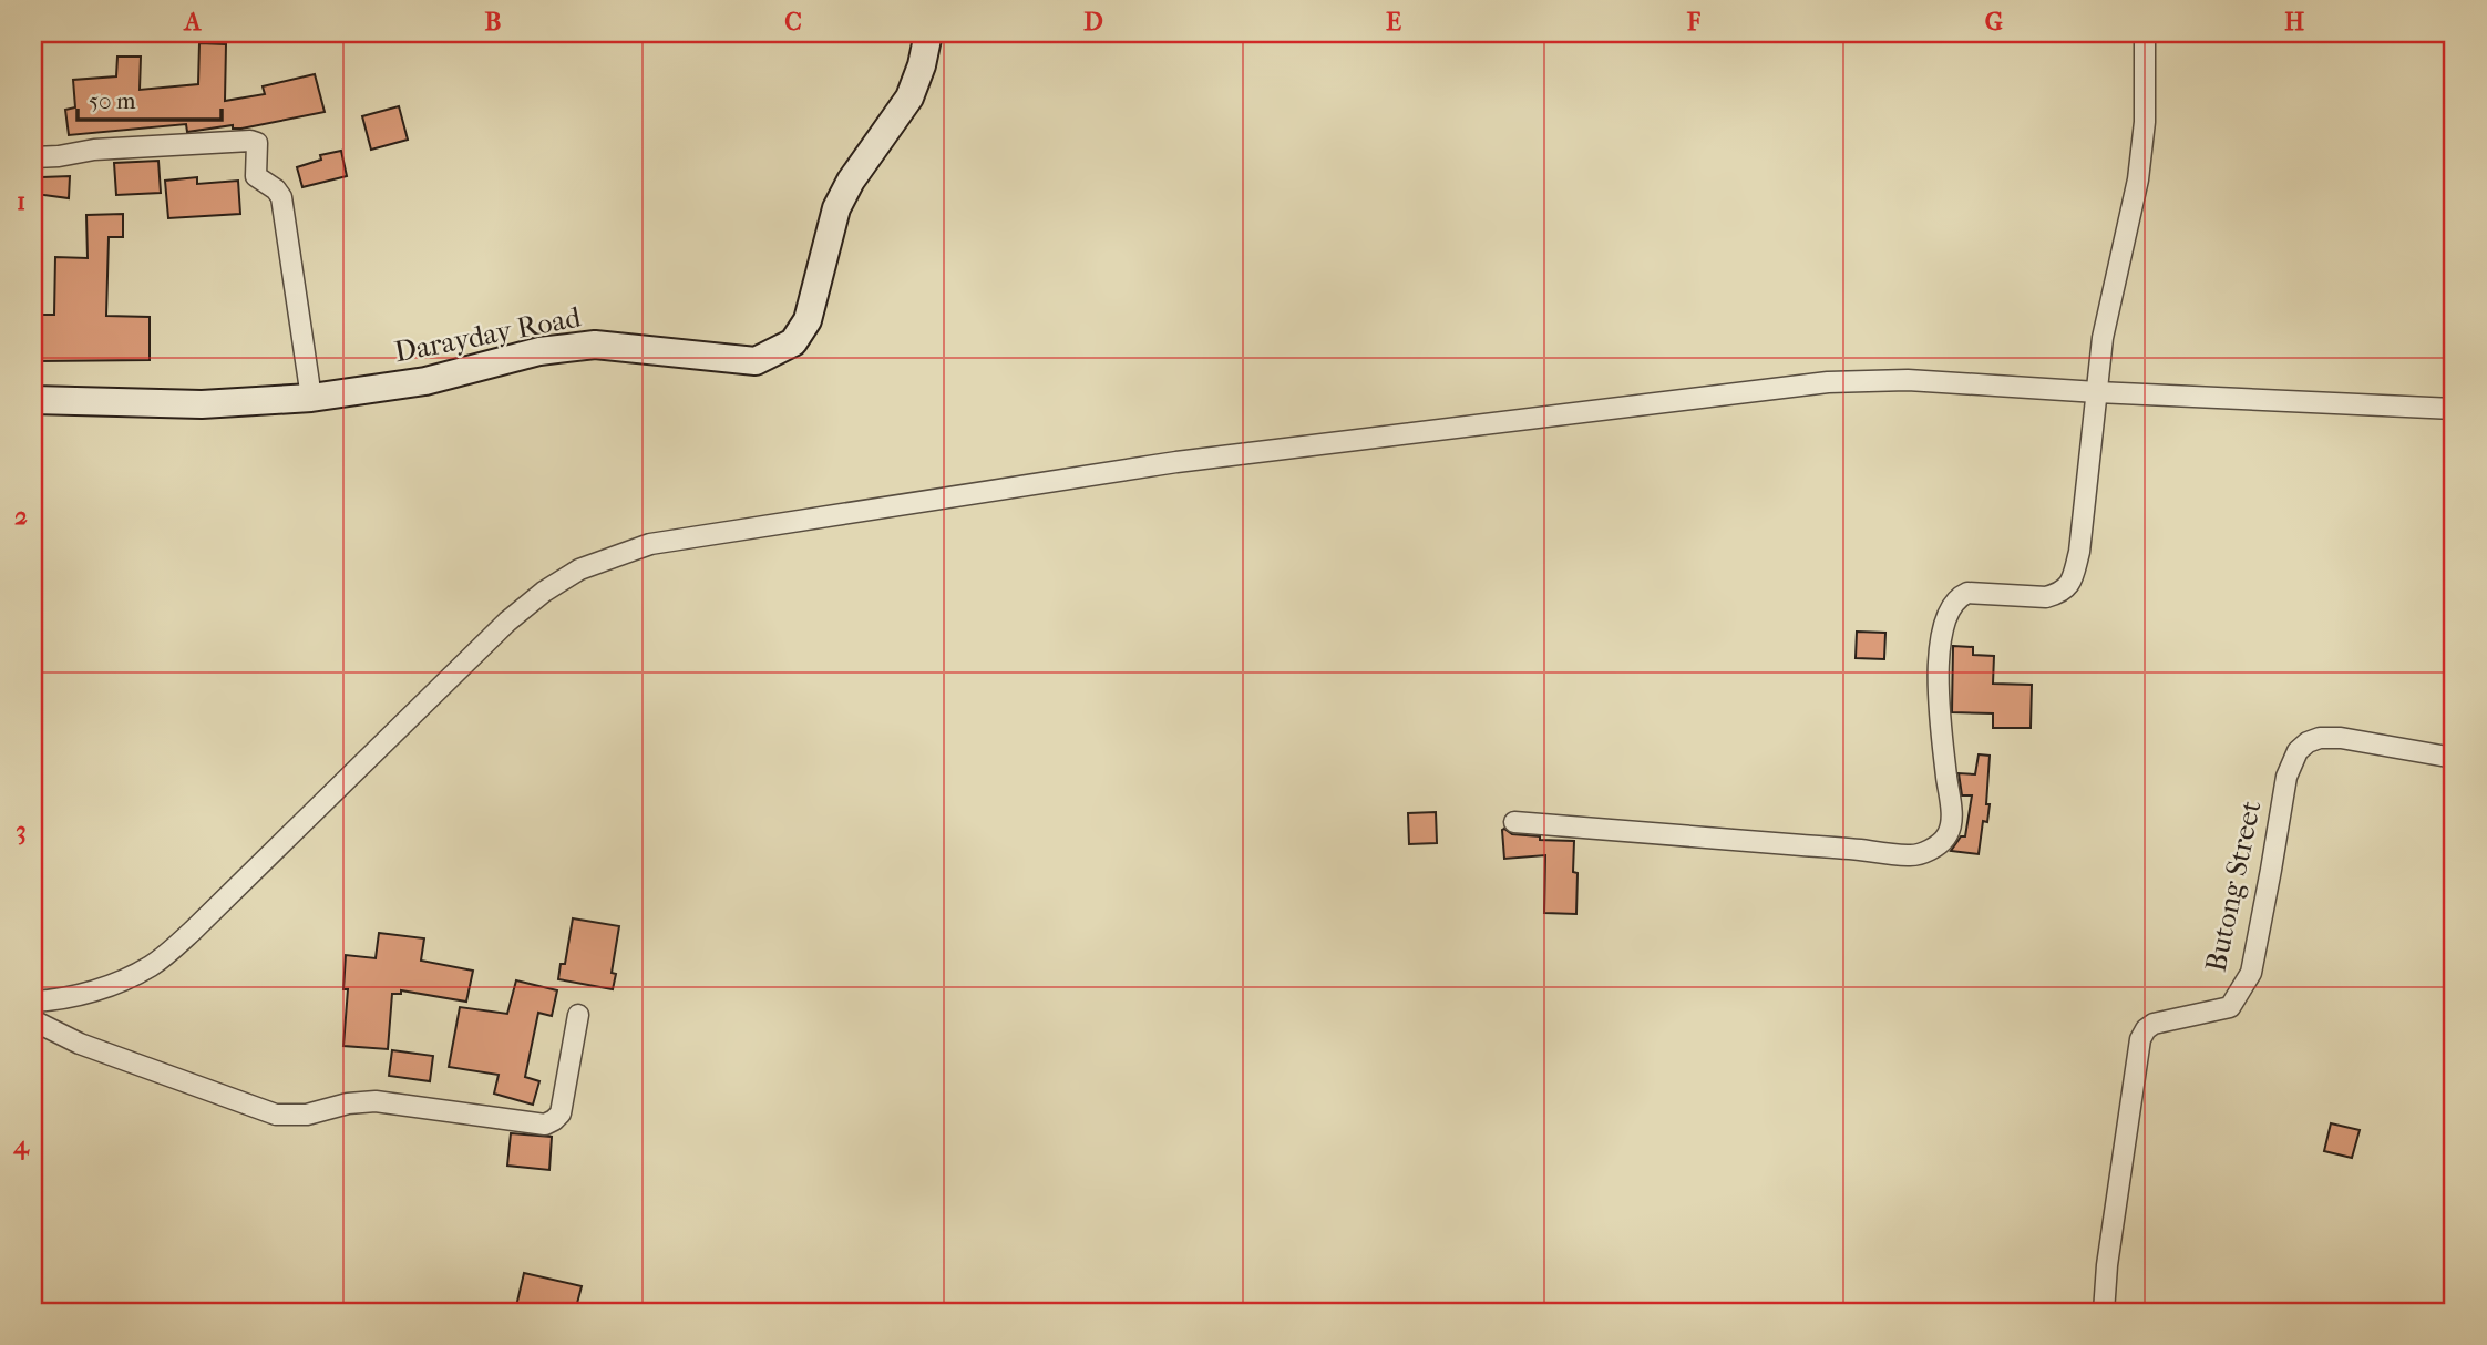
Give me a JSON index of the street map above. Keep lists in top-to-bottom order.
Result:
{
  "streets": {
    "street": ["Darayday Road", "Butong Street"]
  },
  "scale_bar": "50 m",
  "grid": {
    "columns": [
      "A",
      "B",
      "C",
      "D",
      "E",
      "F",
      "G",
      "H"
    ],
    "rows": [
      "1",
      "2",
      "3",
      "4"
    ]
  }
}
